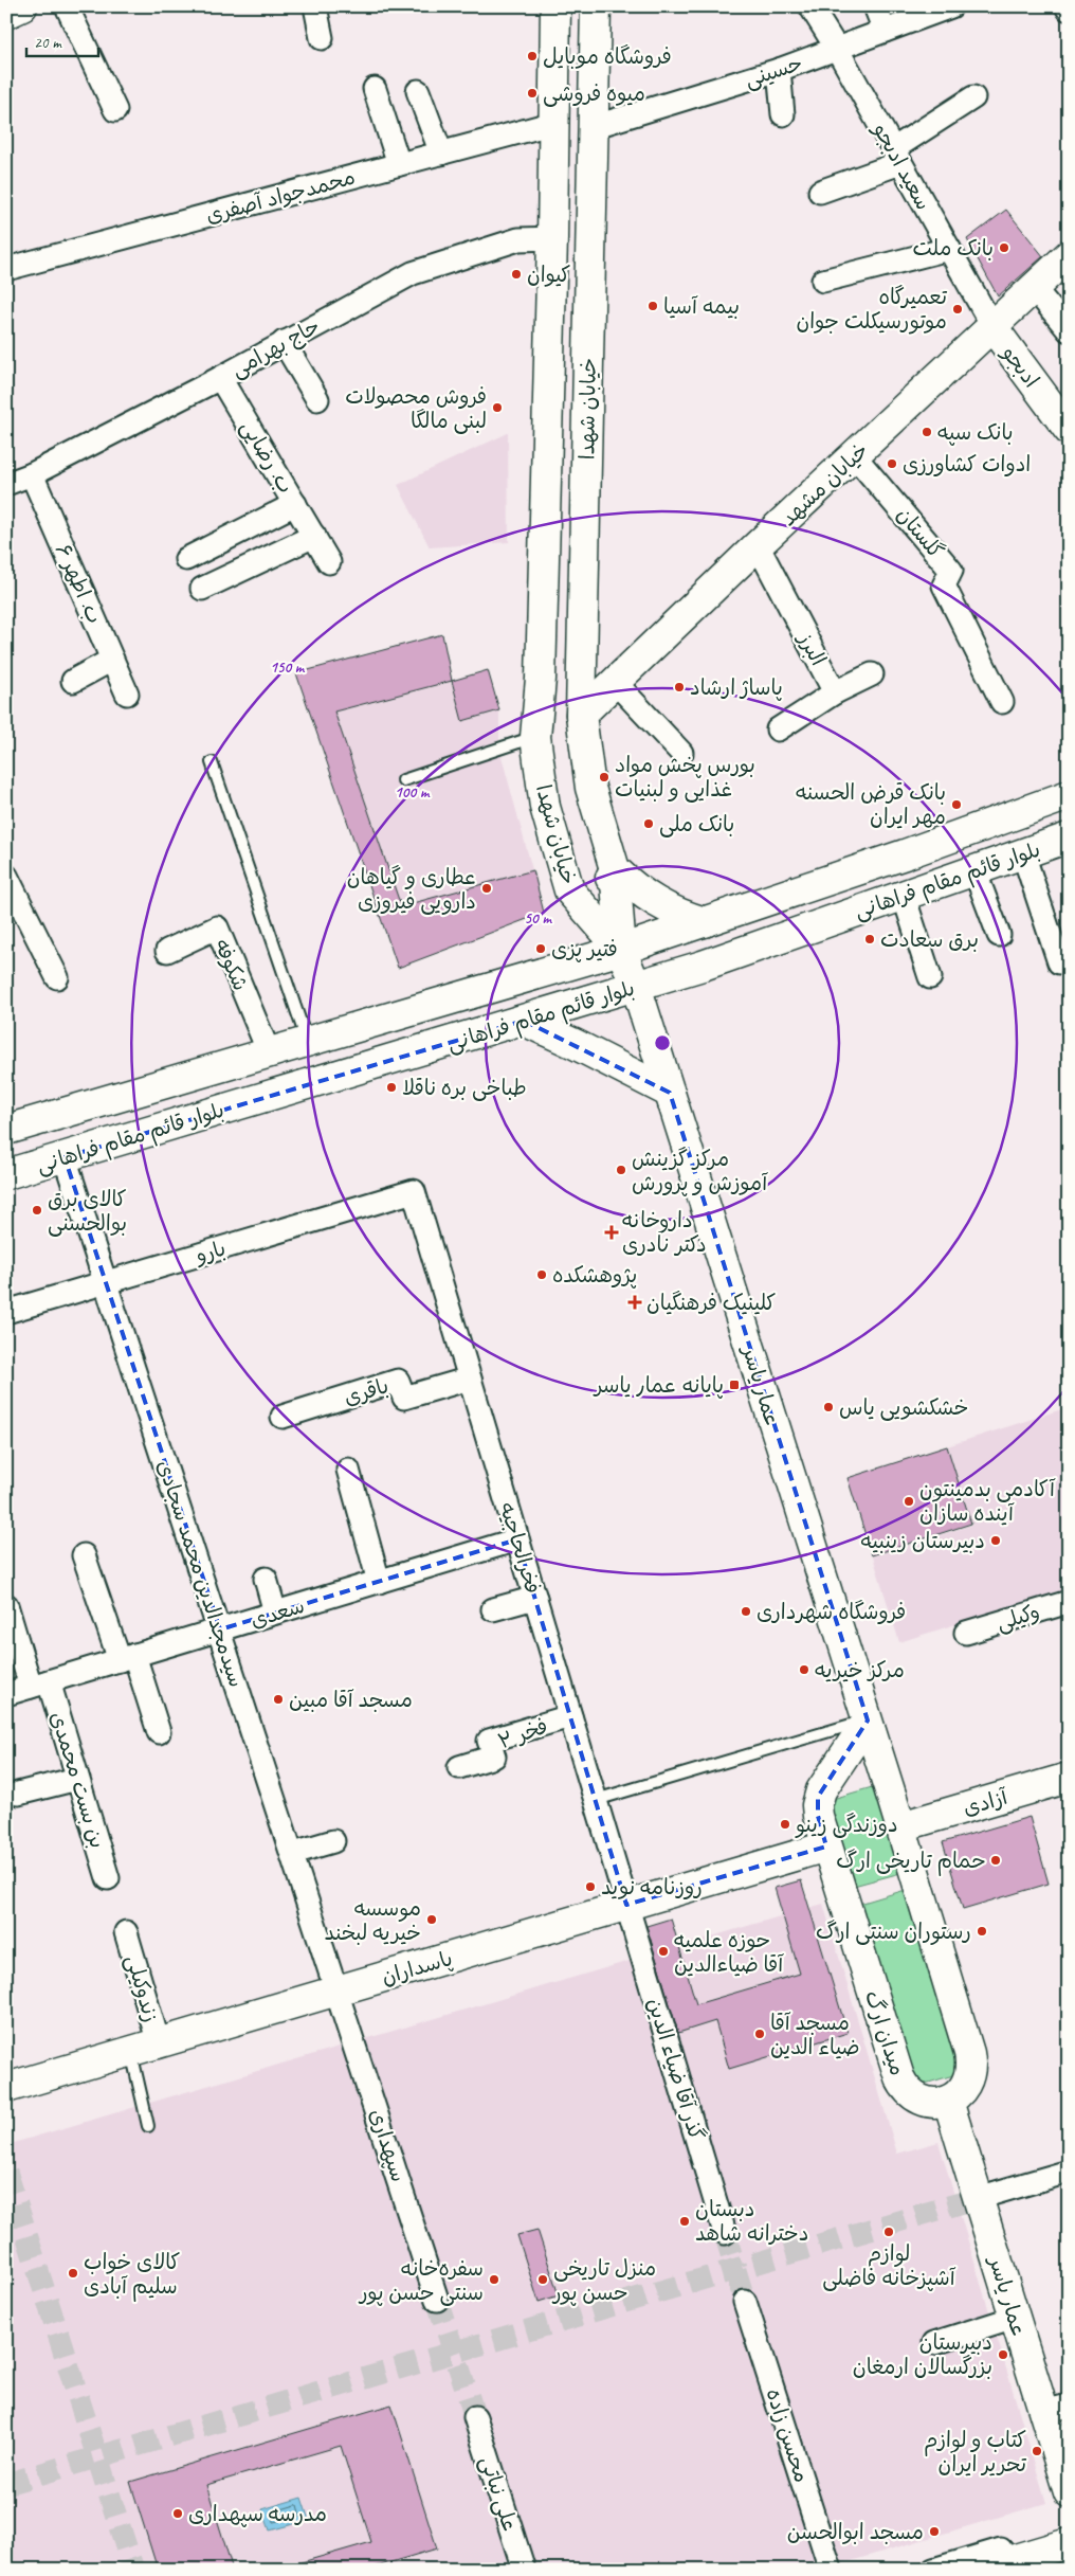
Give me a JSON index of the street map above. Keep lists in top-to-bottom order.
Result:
{
  "streets": {
    "main road": [
      "ادبجو",
      "خیابان شهدا",
      "خیابان مشهد",
      "بلوار قائم مقام فراهانی",
      "عمار یاسر",
      "آزادی",
      "پاسداران",
      "میدان ارگ"
    ],
    "street": [
      "حسینی",
      "سعید ادبجو",
      "محمدجواد آصفری",
      "حاج بهرامی",
      "ب. رضایی",
      "گلستان",
      "ب. اطهر ۶",
      "البرز",
      "شکوفه",
      "بارو",
      "باقری",
      "فخرالحاجیه",
      "سیدمجدالدین محمد سجادی",
      "سعدی",
      "وکیلی",
      "فخر ۲",
      "بن بست محمدی",
      "زندوکیلی",
      "گذر آقا ضیاء الدین",
      "سپهداری",
      "محسن زاده",
      "علی نباتی"
    ]
  },
  "crossings": [
    ["حسینی", "سعید ادبجو"],
    ["حسینی", "خیابان شهدا"],
    ["سعید ادبجو", "ادبجو"],
    ["سعید ادبجو", "خیابان مشهد"],
    ["محمدجواد آصفری", "خیابان شهدا"],
    ["حاج بهرامی", "خیابان شهدا"],
    ["حاج بهرامی", "ب. رضایی"],
    ["حاج بهرامی", "ب. اطهر ۶"],
    ["ادبجو", "خیابان مشهد"],
    ["خیابان شهدا", "خیابان مشهد"],
    ["خیابان شهدا", "بلوار قائم مقام فراهانی"],
    ["خیابان شهدا", "عمار یاسر"],
    ["خیابان مشهد", "گلستان"],
    ["خیابان مشهد", "البرز"],
    ["بلوار قائم مقام فراهانی", "شکوفه"],
    ["بلوار قائم مقام فراهانی", "عمار یاسر"],
    ["بلوار قائم مقام فراهانی", "سیدمجدالدین محمد سجادی"],
    ["بارو", "فخرالحاجیه"],
    ["بارو", "سیدمجدالدین محمد سجادی"],
    ["عمار یاسر", "آزادی"],
    ["عمار یاسر", "میدان ارگ"],
    ["باقری", "فخرالحاجیه"],
    ["فخرالحاجیه", "سعدی"],
    ["فخرالحاجیه", "فخر ۲"],
    ["فخرالحاجیه", "پاسداران"],
    ["فخرالحاجیه", "گذر آقا ضیاء الدین"],
    ["سیدمجدالدین محمد سجادی", "سعدی"],
    ["سیدمجدالدین محمد سجادی", "پاسداران"],
    ["سیدمجدالدین محمد سجادی", "سپهداری"],
    ["سعدی", "بن بست محمدی"],
    ["پاسداران", "زندوکیلی"],
    ["پاسداران", "میدان ارگ"],
    ["پاسداران", "گذر آقا ضیاء الدین"],
    ["پاسداران", "سپهداری"]
  ],
  "places": {
    "other": [
      "فروشگاه موبایل",
      "میوه فروشی",
      "بانک ملت",
      "کیوان",
      "بیمه آسیا",
      "تعمیرگاه موتورسیکلت جوان",
      "فروش محصولات لبنی مالگا",
      "بانک سپه",
      "ادوات کشاورزی",
      "پاساژ ارشاد",
      "بورس پخش مواد غذایی و لبنیات",
      "بانک قرض الحسنه مهر ایران",
      "بانک ملی",
      "عطاری و گیاهان دارویی فیروزی",
      "برق سعادت",
      "فتیر پزی",
      "طباخی بره ناقلا",
      "مرکز گزینش آموزش و پرورش",
      "کالای برق بوالحسنی",
      "پژوهشکده",
      "خشکشویی یاس",
      "آکادمی بدمینتون آینده سازان",
      "دبیرستان زینبیه",
      "فروشگاه شهرداری",
      "مرکز خیریه",
      "مسجد آقا مبین",
      "دوزندگی زینو",
      "حمام تاریخی ارگ",
      "روزنامه نوید",
      "موسسه خیریه لبخند",
      "رستوران سنتی ارگ",
      "حوزه علمیه آقا ضیاءالدین",
      "مسجد آقا ضیاء الدین",
      "دبستان دخترانه شاهد",
      "لوازم آشپزخانه فاضلی",
      "کالای خواب سلیم آبادی",
      "سفره‌خانه سنتی حسن پور",
      "منزل تاریخی حسن پور",
      "دبیرستان بزرگسالان ارمغان",
      "کتاب و لوازم تحریر ایران",
      "مدرسه سپهداری",
      "مسجد ابوالحسن"
    ],
    "health": ["داروخانه دکتر نادری", "کلینیک فرهنگیان"],
    "transit": ["پایانه عمار یاسر"]
  },
  "scale_bar": "20 m",
  "rings": ["150 m", "100 m", "50 m"]
}
